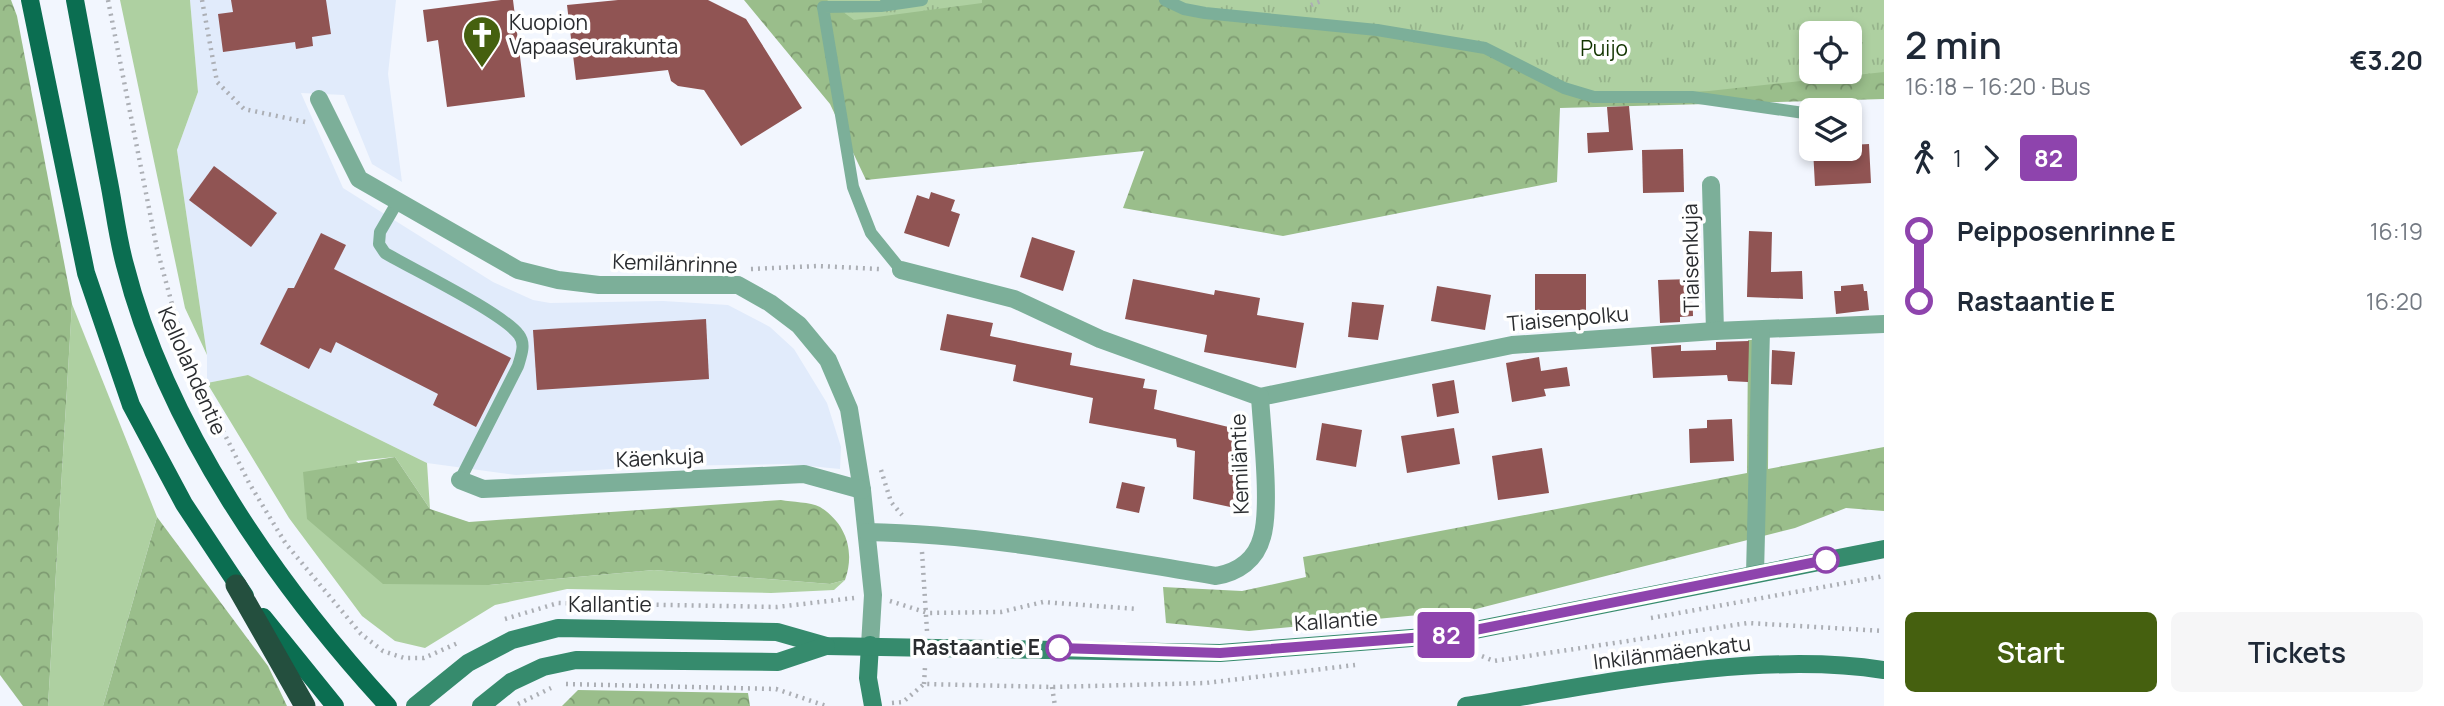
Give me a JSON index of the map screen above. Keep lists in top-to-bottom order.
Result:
{
  "streets": {
    "main road": ["Kellolahdentie", "Kallantie", "Inkilänmäenkatu"],
    "street": [
      "Tiaisenkuja",
      "Kemilänrinne",
      "Tiaisenpolku",
      "Käenkuja",
      "Kemiläntie"
    ]
  },
  "crossings": [
    ["Tiaisenkuja", "Tiaisenpolku"],
    ["Kemilänrinne", "Käenkuja"],
    ["Kemilänrinne", "Kemiläntie"],
    ["Kemilänrinne", "Kallantie"],
    ["Tiaisenpolku", "Kemiläntie"]
  ],
  "parks": ["Puijo"],
  "places": {
    "church": ["Kuopion Vapaaseurakunta"],
    "other": ["Rastaantie E"]
  },
  "lines": ["bus line 82"],
  "page": {
    "on_map": "82",
    "heading": ["2 min", "16:18 – 16:20 · Bus", "€3.20"],
    "legs": ["1", "82"],
    "list": [
      {
        "name": "Peipposenrinne E",
        "value": "16:19"
      },
      {
        "name": "Rastaantie E",
        "value": "16:20"
      }
    ],
    "buttons": ["Start", "Tickets"]
  }
}
